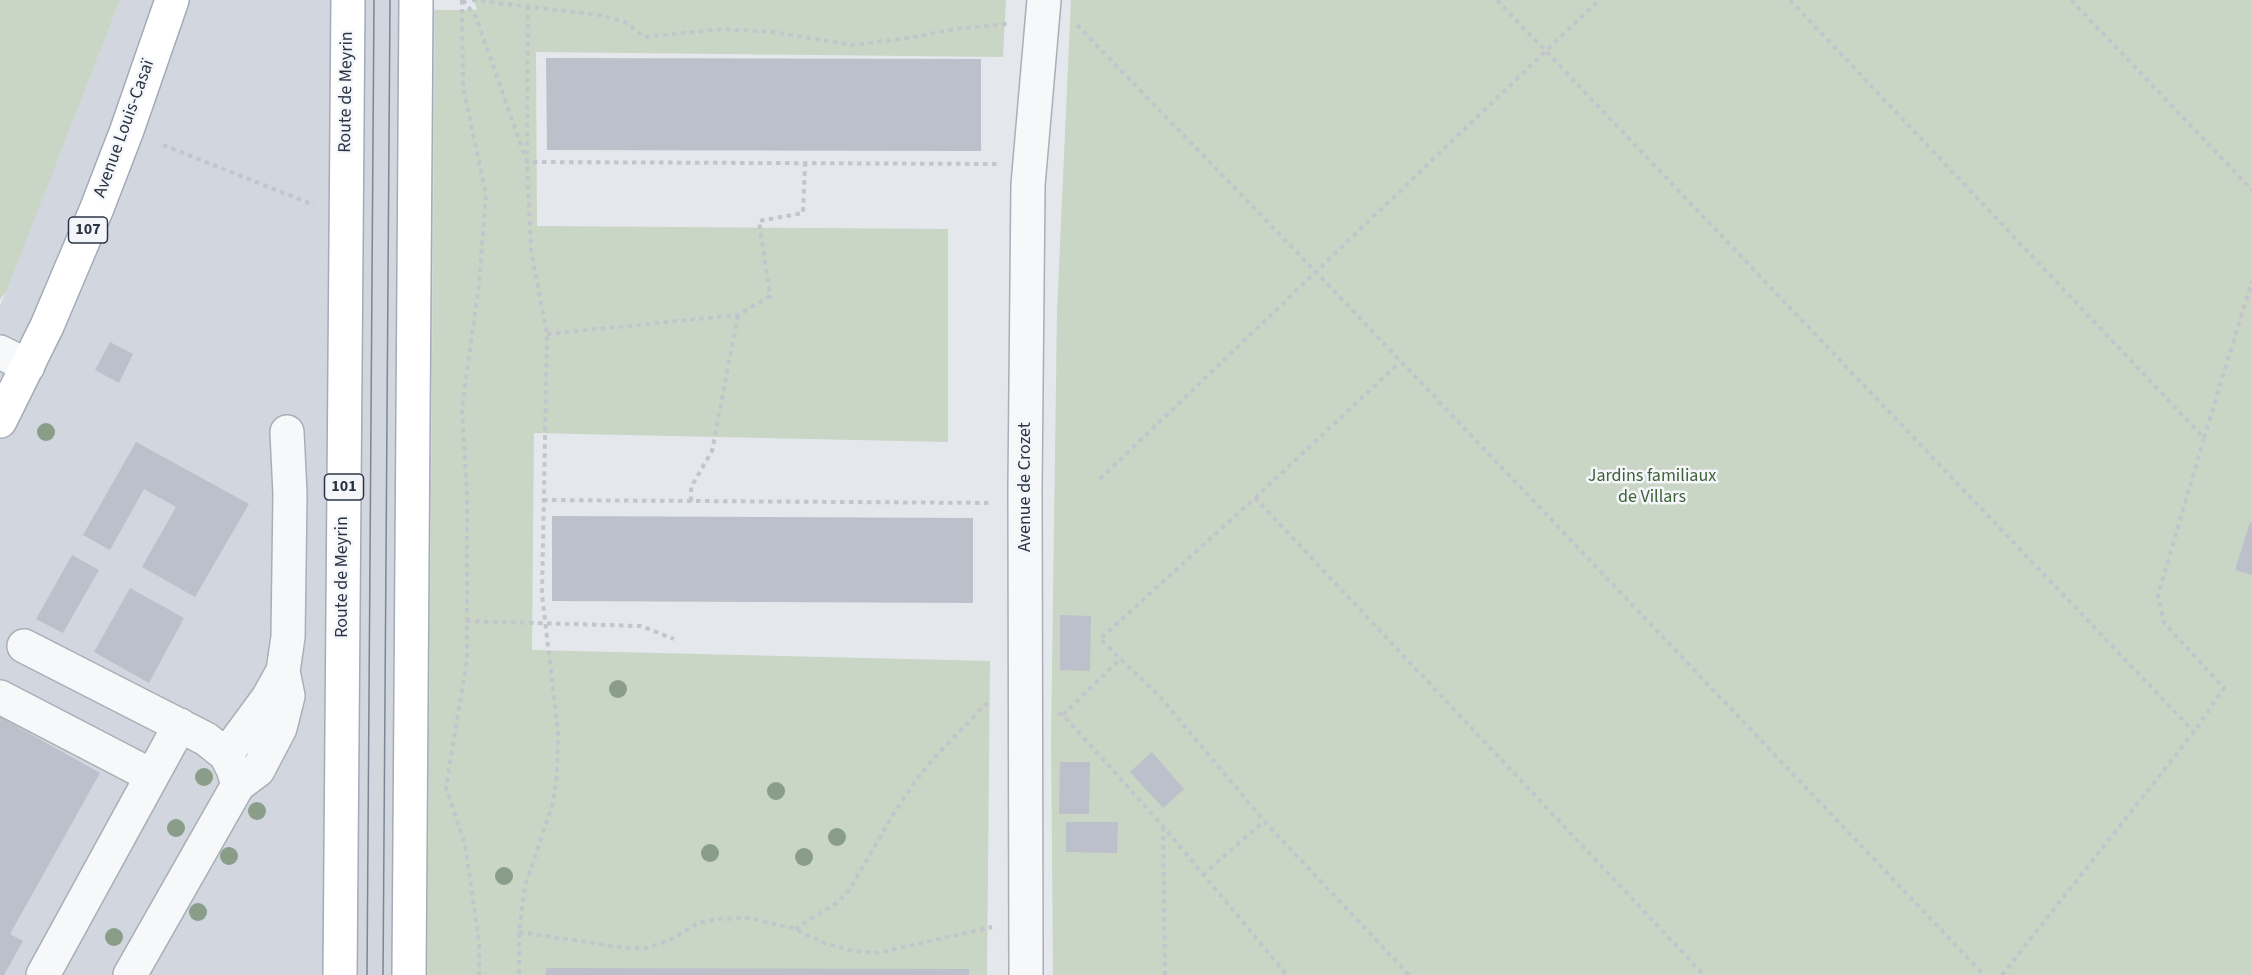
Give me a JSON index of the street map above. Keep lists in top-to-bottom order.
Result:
{
  "streets": {
    "main road": [
      "Route de Meyrin",
      "Avenue Louis-Casaï",
      "107",
      "101"
    ],
    "street": ["Avenue de Crozet"]
  },
  "parks": ["Jardins familiaux de Villars"]
}
